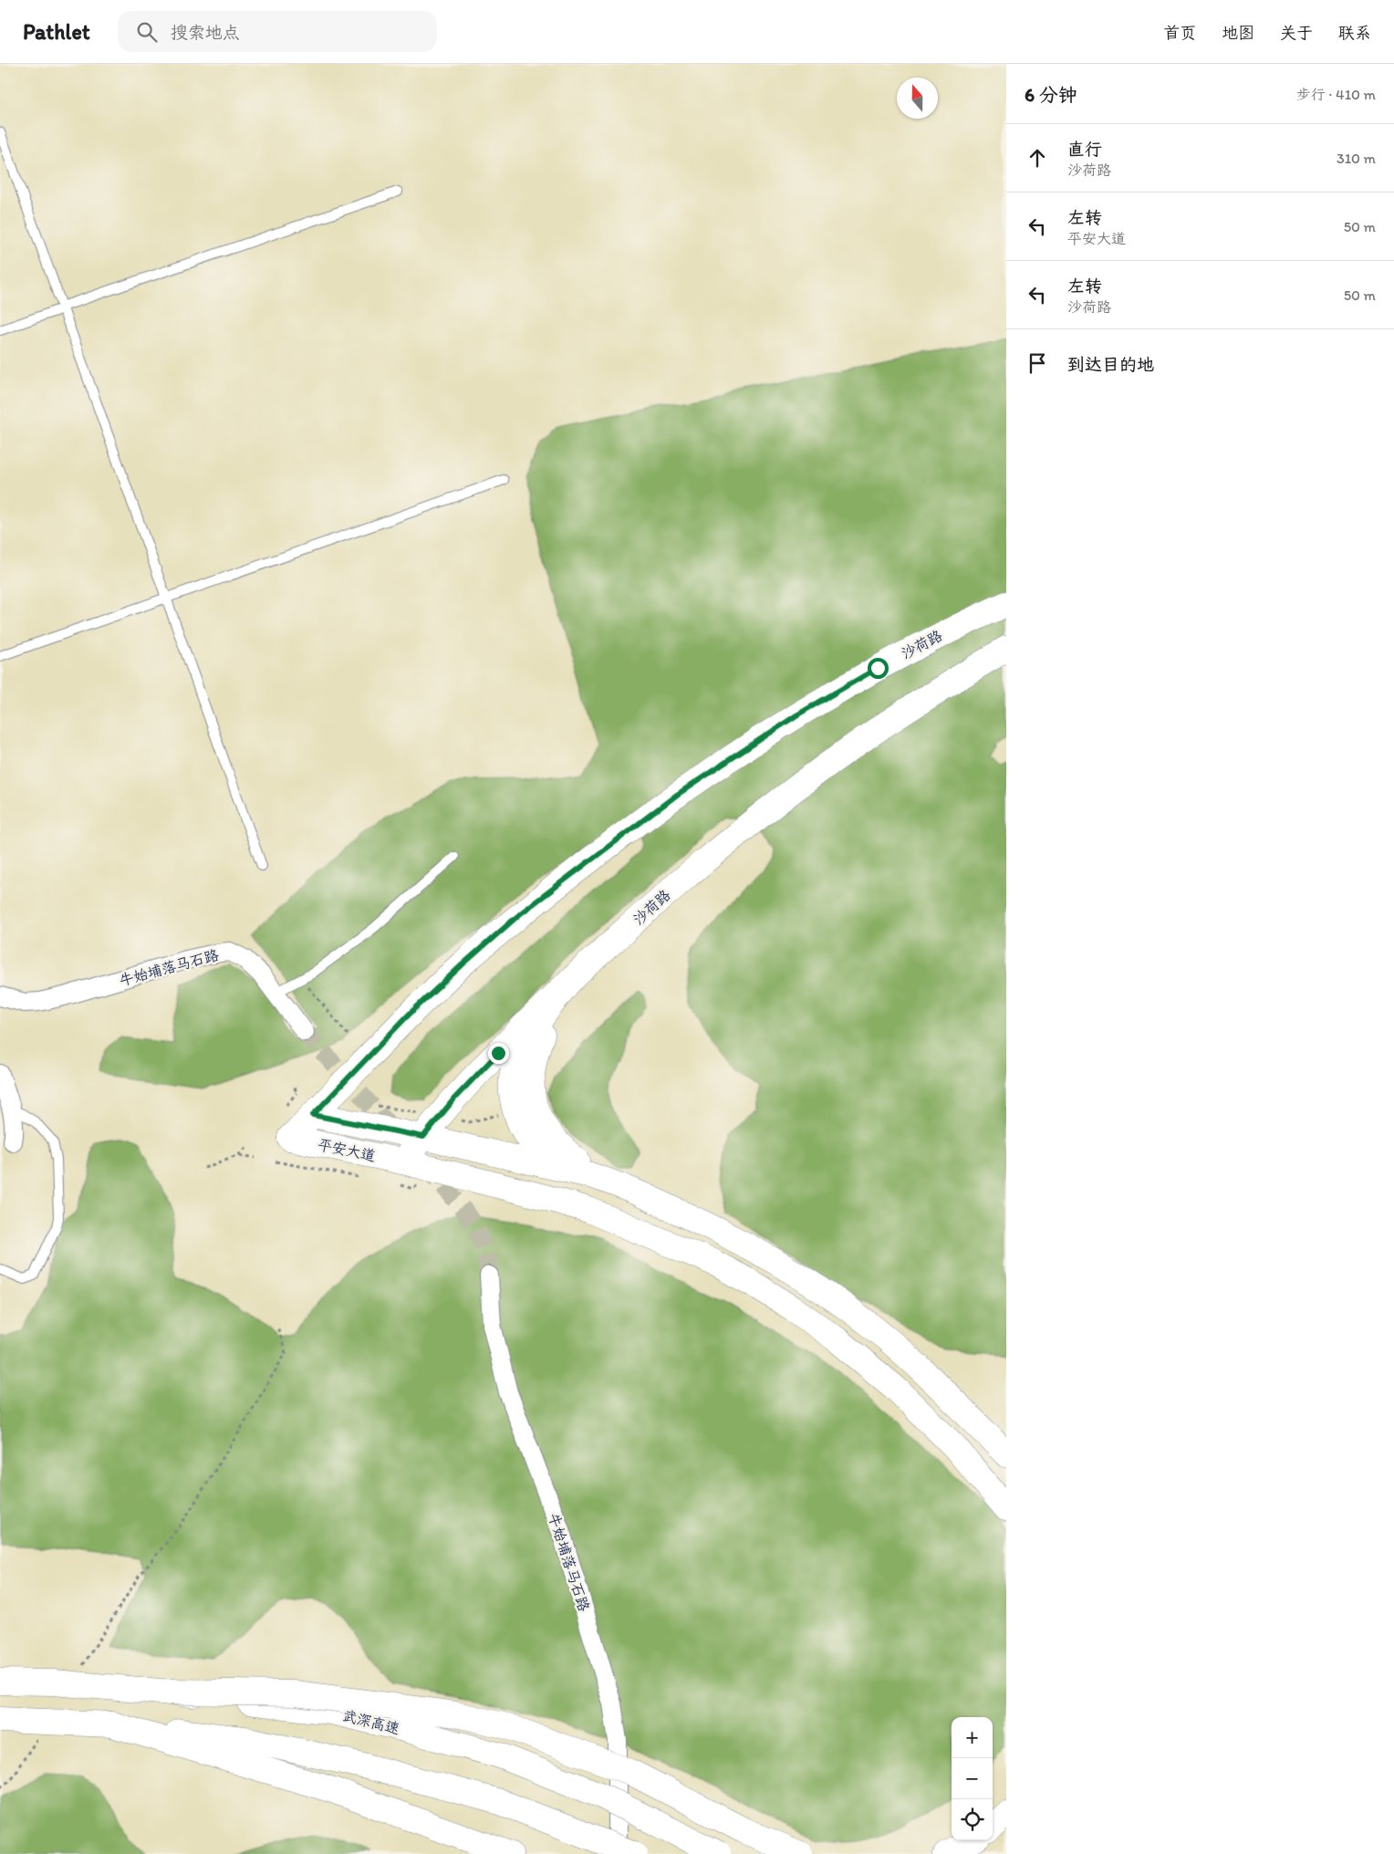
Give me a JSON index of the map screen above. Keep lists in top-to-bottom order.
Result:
{
  "streets": {
    "main road": ["沙荷路", "平安大道", "武深高速"],
    "street": ["牛始埔落马石路"]
  },
  "crossings": [
    ["沙荷路", "平安大道"]
  ],
  "north": "top",
  "page": {
    "header": "Pathlet",
    "search": "搜索地点",
    "nav": [
      "首页",
      "地图",
      "关于",
      "联系"
    ],
    "heading": ["6 分钟", "步行 · 410 m"],
    "list": [
      ["直行", "沙荷路", "310 m"],
      ["左转", "平安大道", "50 m"],
      ["左转", "沙荷路", "50 m"],
      "到达目的地"
    ],
    "map_buttons": ["+", "−"]
  }
}
